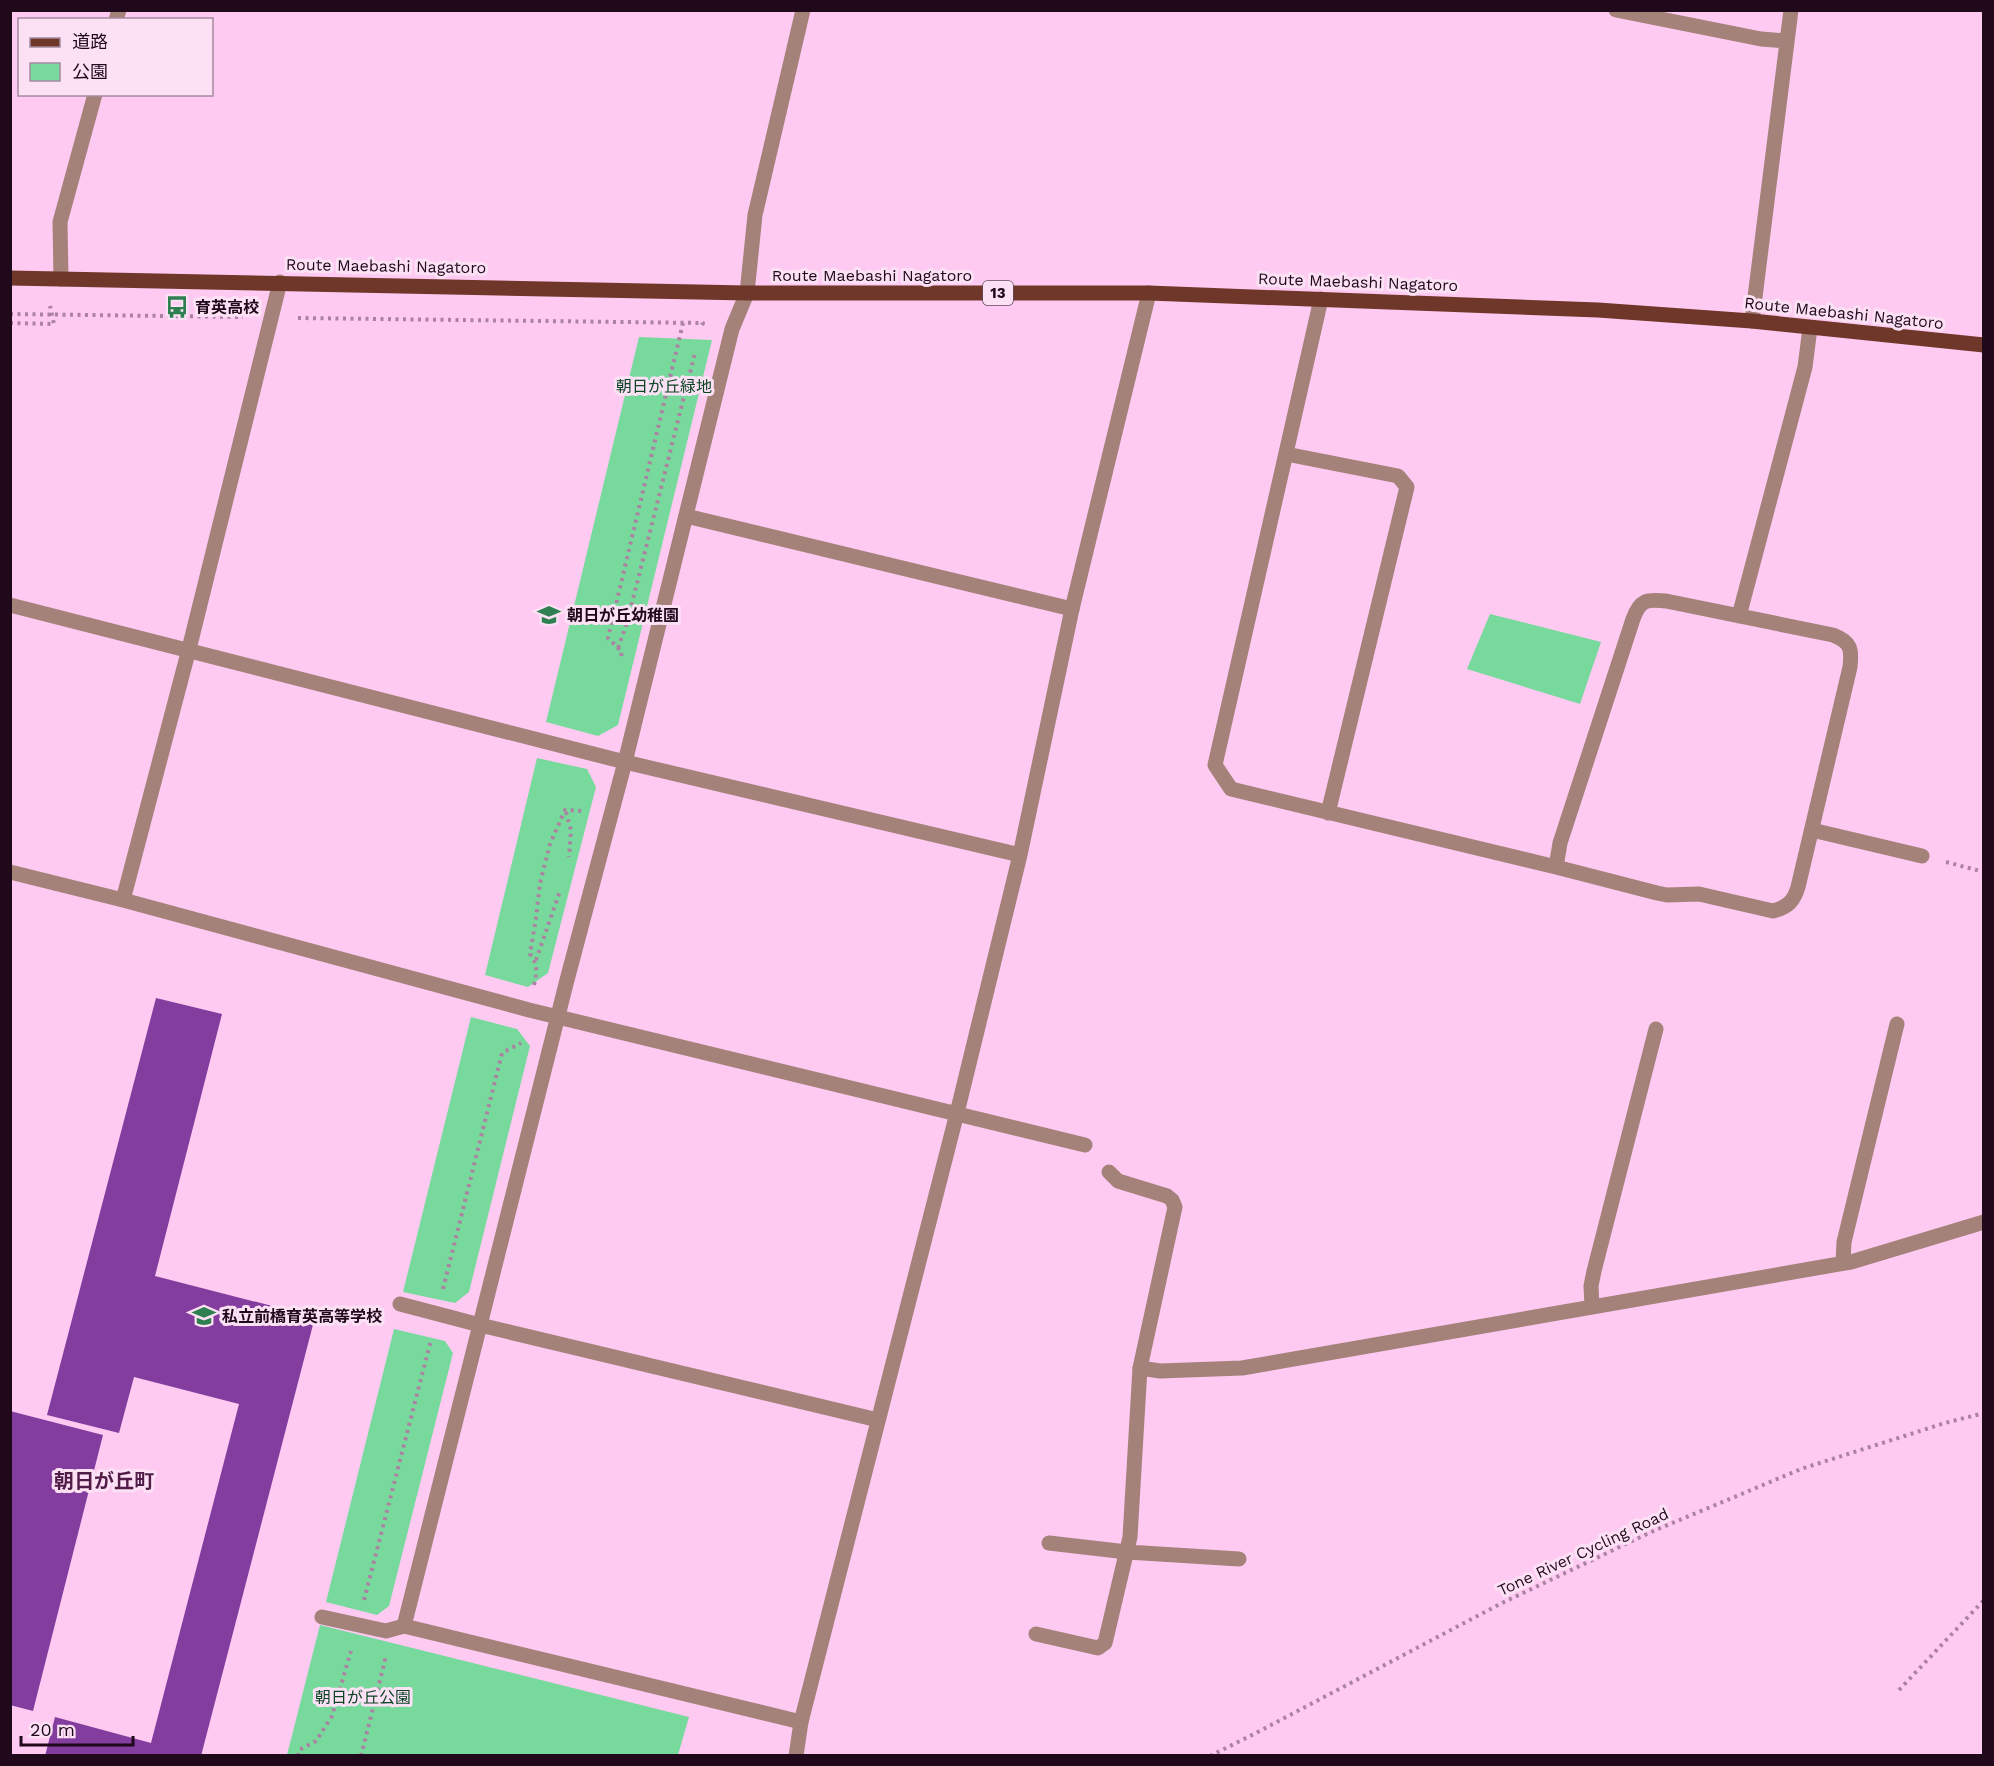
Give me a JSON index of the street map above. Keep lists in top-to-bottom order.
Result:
{
  "streets": {
    "main road": ["Route Maebashi Nagatoro", "13"],
    "path": ["Tone River Cycling Road"]
  },
  "districts": ["朝日が丘町"],
  "parks": ["朝日が丘緑地", "朝日が丘公園"],
  "places": {
    "bus stop": ["育英高校"],
    "school or university": ["朝日が丘幼稚園", "私立前橋育英高等学校"]
  },
  "legend": ["道路", "公園"],
  "scale_bar": "20 m"
}
